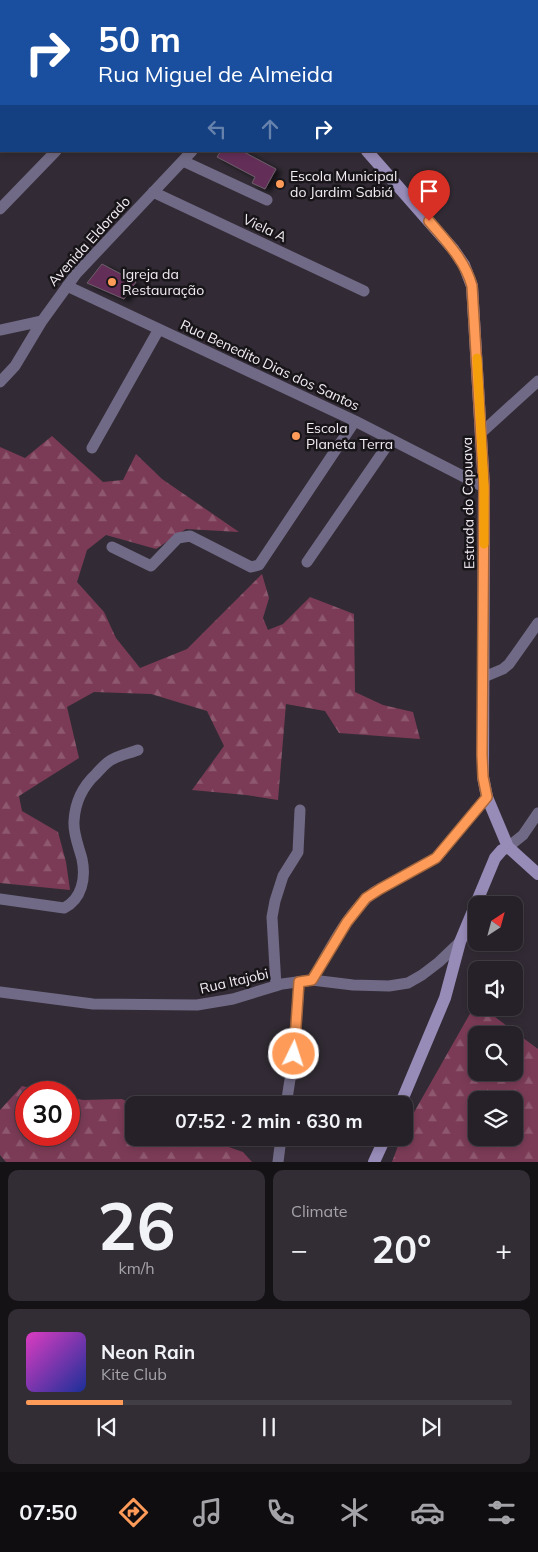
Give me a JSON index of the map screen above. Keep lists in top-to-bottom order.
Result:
{
  "streets": {
    "street": [
      "Viela A",
      "Avenida Eldorado",
      "Rua Benedito Dias dos Santos",
      "Estrada do Capuava",
      "Rua Itajobi"
    ]
  },
  "crossings": [
    ["Viela A", "Avenida Eldorado"],
    ["Avenida Eldorado", "Rua Benedito Dias dos Santos"],
    ["Rua Benedito Dias dos Santos", "Estrada do Capuava"]
  ],
  "places": ["Escola Municipal do Jardim Sabiá", "Igreja da Restauração", "Escola Planeta Terra"],
  "north": "top right",
  "page": {
    "turn": ["50 m", "Rua Miguel de Almeida"],
    "limit": "30",
    "trip": "07:52 · 2 min · 630 m",
    "tile": [
      ["26", "km/h"],
      "Climate"
    ],
    "heat": ["−", "20°", "+"],
    "song": ["Neon Rain", "Kite Club"],
    "tabs": "07:50"
  }
}
